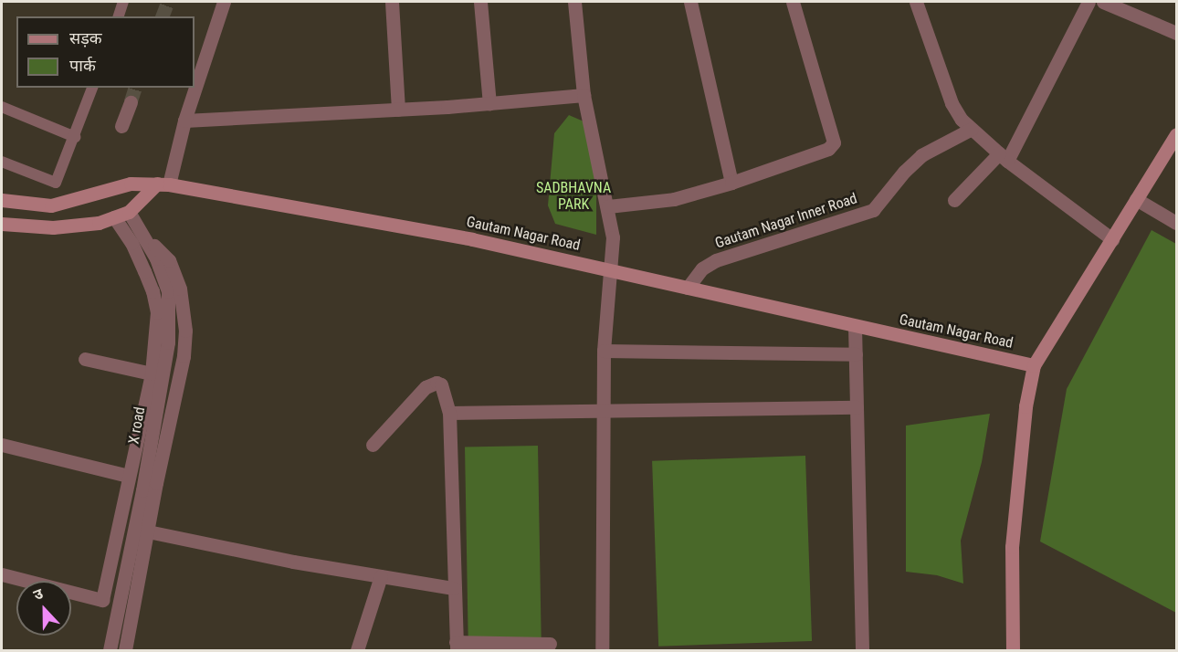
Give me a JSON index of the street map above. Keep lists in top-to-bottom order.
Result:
{
  "streets": {
    "street": ["Gautam Nagar Inner Road", "Gautam Nagar Road", "X road"]
  },
  "crossings": [
    ["Gautam Nagar Inner Road", "Gautam Nagar Road"]
  ],
  "parks": ["SADBHAVNA PARK"],
  "legend": ["सड़क", "पार्क"],
  "north": "top"
}
